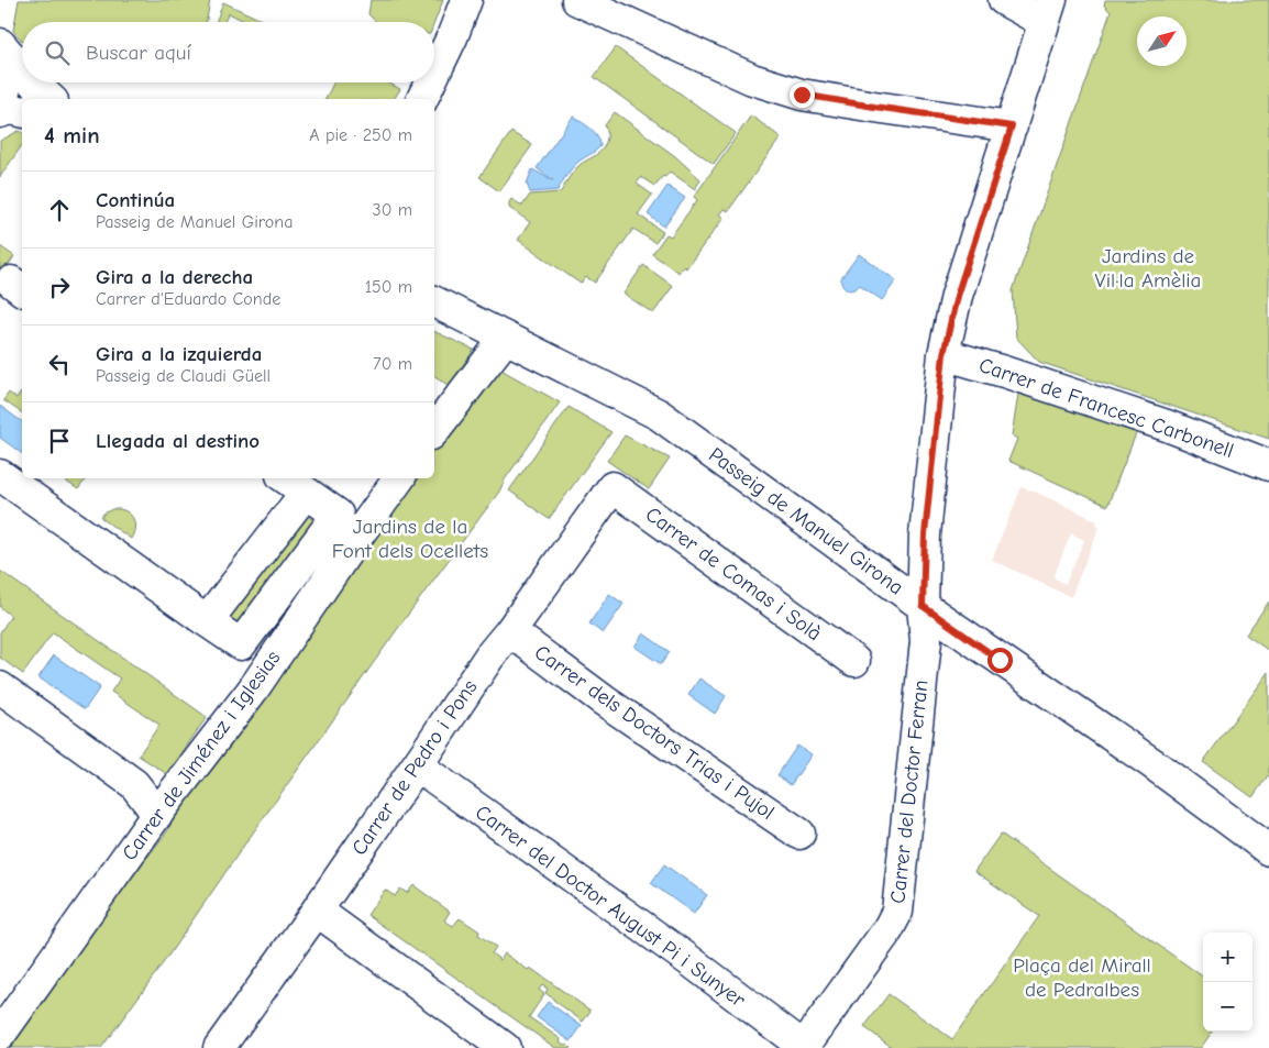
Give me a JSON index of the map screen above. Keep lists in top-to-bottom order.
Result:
{
  "streets": {
    "street": [
      "Carrer de Francesc Carbonell",
      "Passeig de Manuel Girona",
      "Carrer de Comas i Solà",
      "Carrer dels Doctors Trias i Pujol",
      "Carrer de Jiménez i Iglesias",
      "Carrer de Pedro i Pons",
      "Carrer del Doctor Ferran",
      "Carrer del Doctor August Pi i Sunyer"
    ]
  },
  "crossings": [
    ["Carrer de Francesc Carbonell", "Carrer del Doctor Ferran"],
    ["Passeig de Manuel Girona", "Carrer del Doctor Ferran"],
    ["Carrer de Comas i Solà", "Carrer de Pedro i Pons"],
    ["Carrer dels Doctors Trias i Pujol", "Carrer de Pedro i Pons"],
    ["Carrer de Pedro i Pons", "Carrer del Doctor August Pi i Sunyer"],
    ["Carrer del Doctor Ferran", "Carrer del Doctor August Pi i Sunyer"]
  ],
  "parks": ["Jardins de Vil·la Amèlia", "Jardins de la Font dels Ocellets", "Plaça del Mirall de Pedralbes"],
  "north": "top right",
  "page": {
    "search": "Buscar aquí",
    "heading": ["4 min", "A pie · 250 m"],
    "list": [
      ["Continúa", "Passeig de Manuel Girona", "30 m"],
      ["Gira a la derecha", "Carrer d'Eduardo Conde", "150 m"],
      ["Gira a la izquierda", "Passeig de Claudi Güell", "70 m"],
      "Llegada al destino"
    ],
    "map_buttons": ["+", "−"]
  }
}
